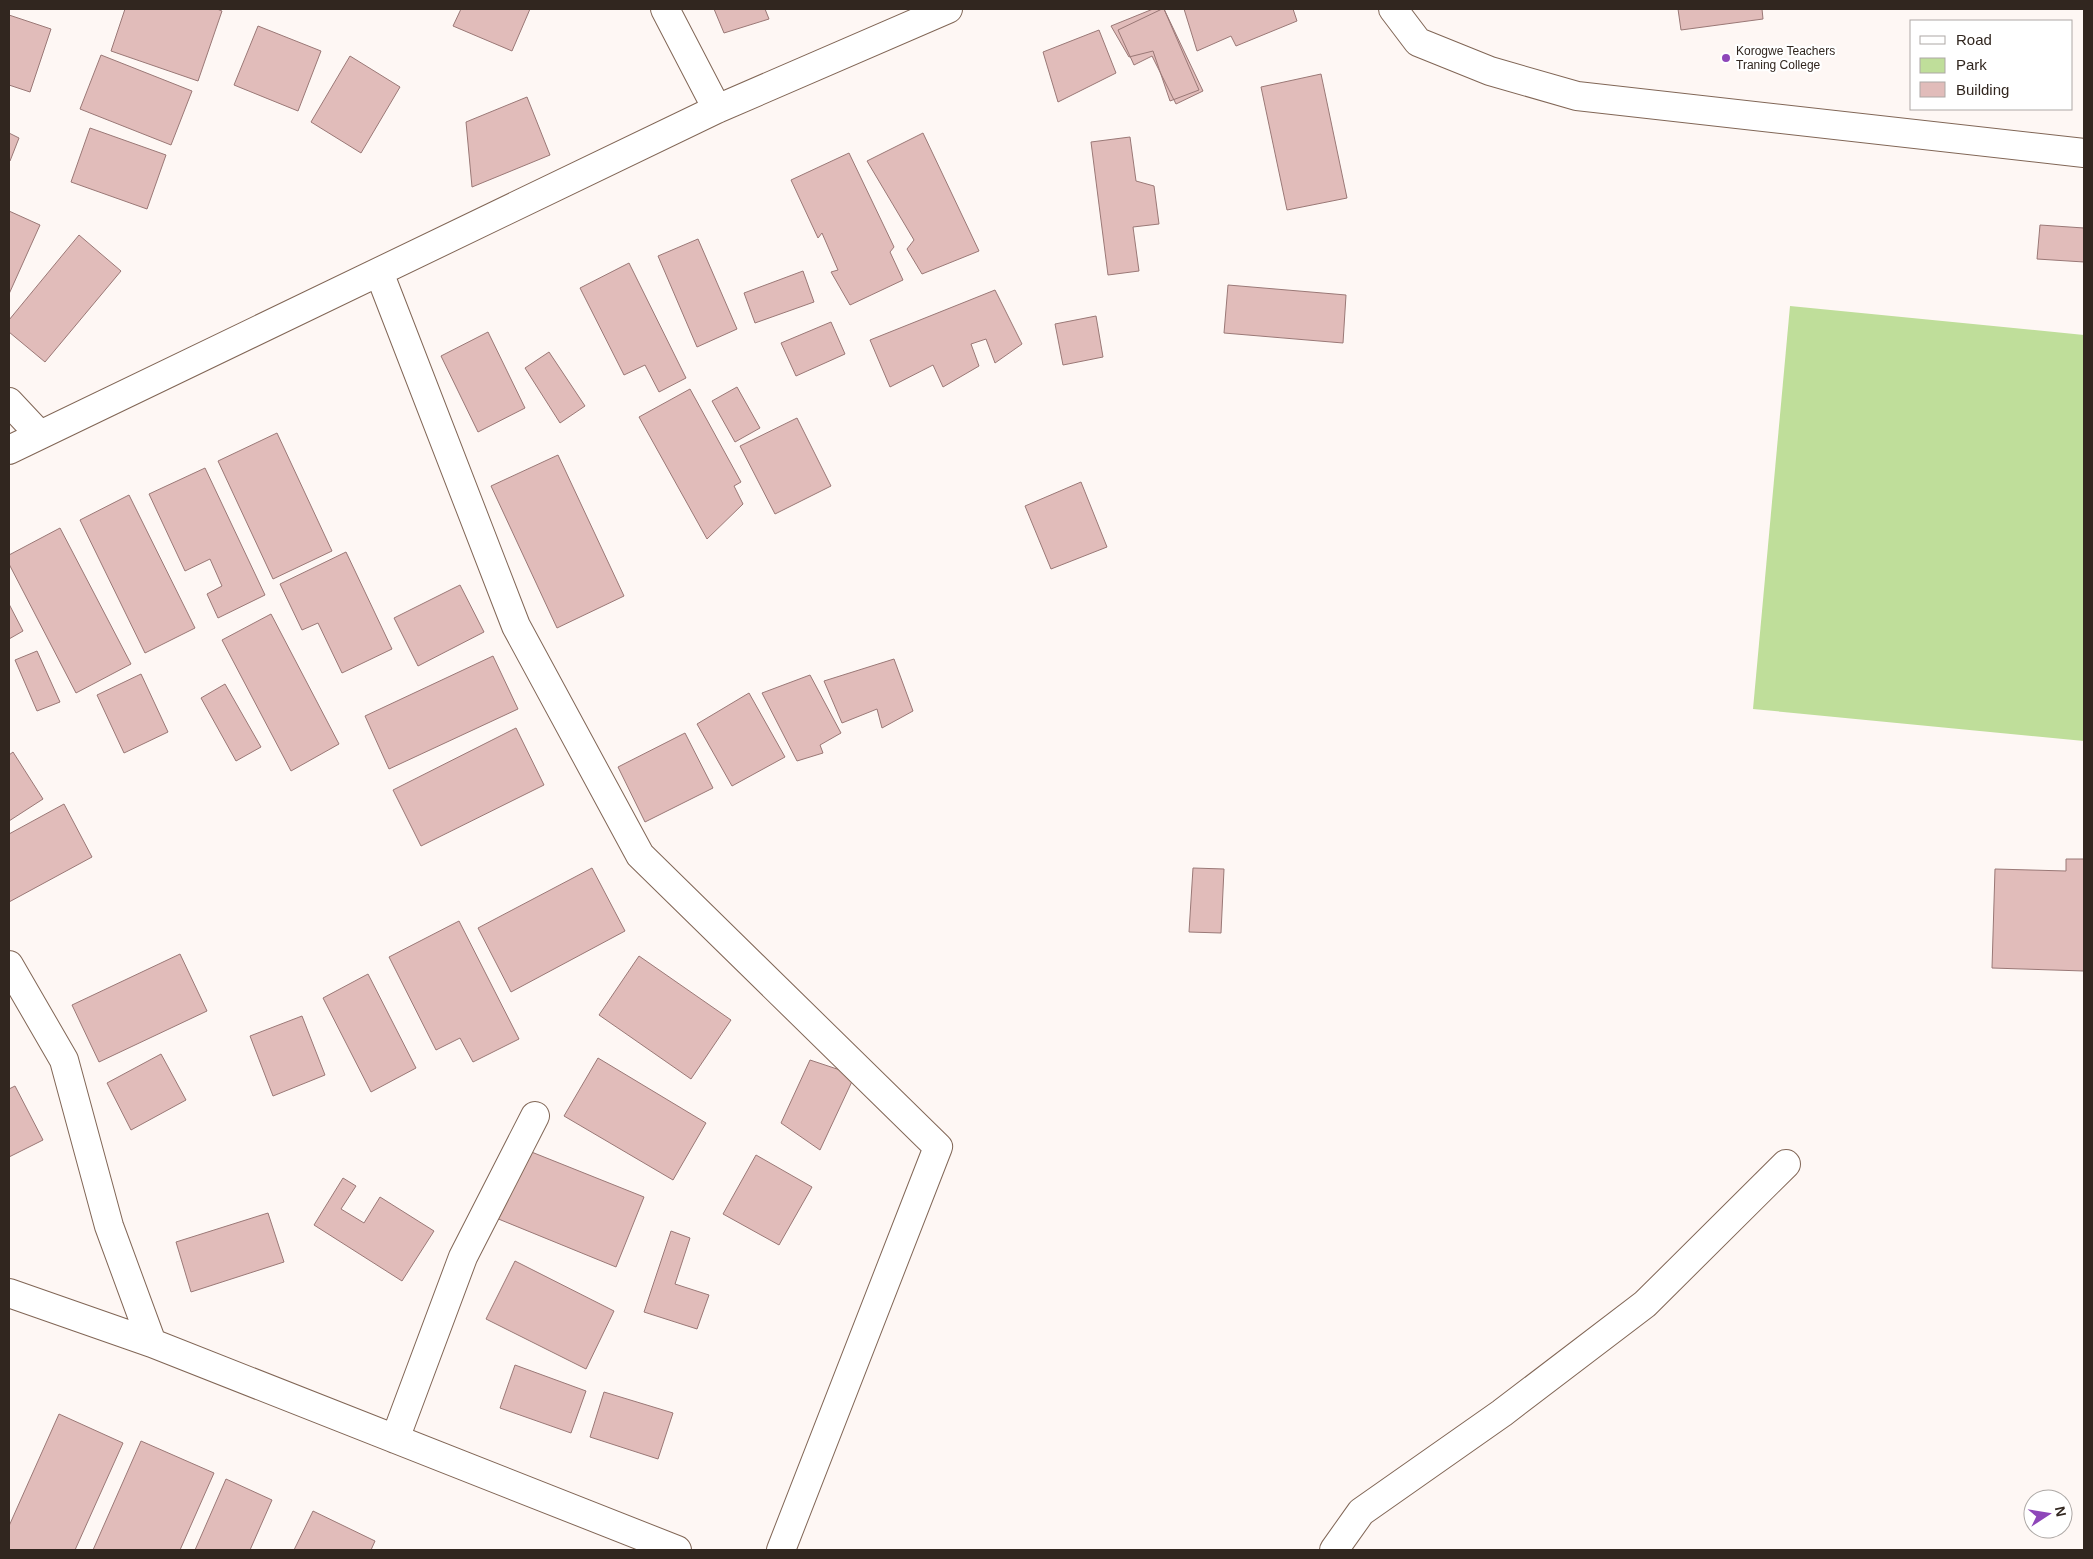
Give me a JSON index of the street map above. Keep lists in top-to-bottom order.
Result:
{
  "places": ["Korogwe Teachers Traning College"],
  "legend": ["Road", "Park", "Building"],
  "north": "right"
}
